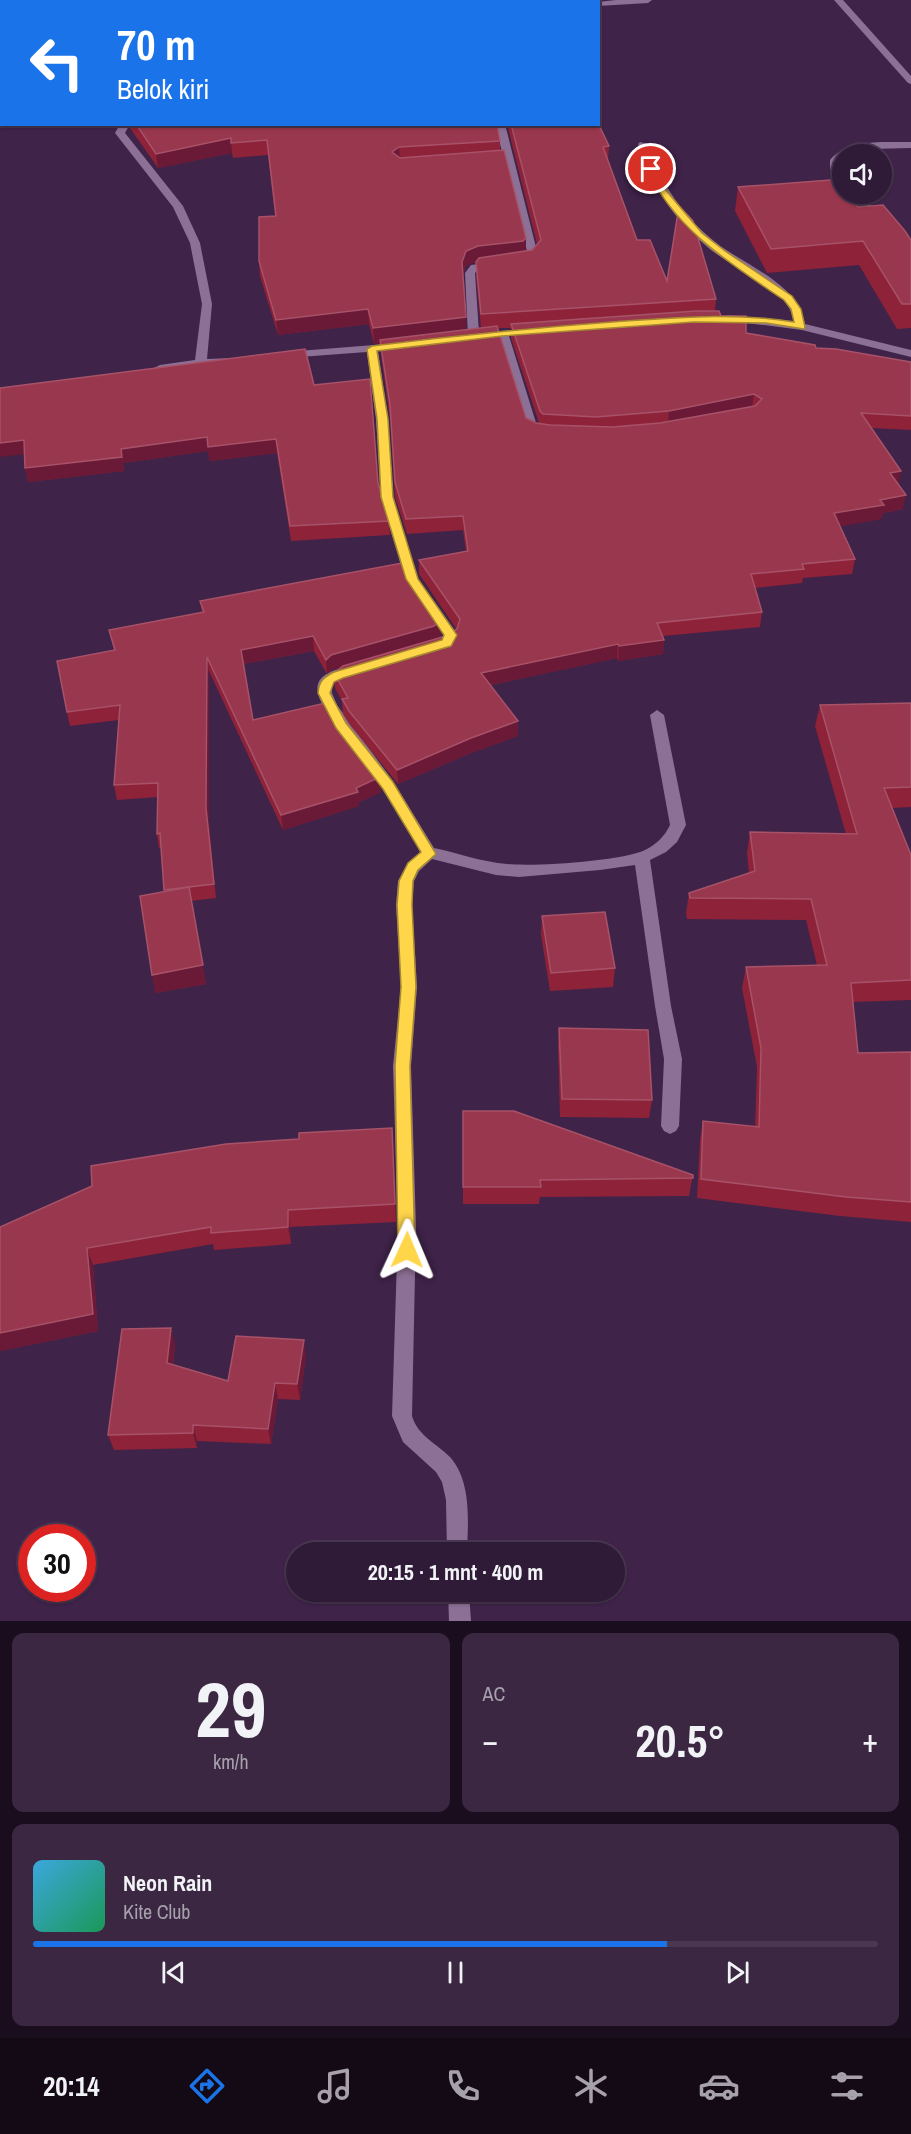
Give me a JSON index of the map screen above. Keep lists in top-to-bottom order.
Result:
{
  "page": {
    "turn": ["70 m", "Belok kiri"],
    "limit": "30",
    "trip": "20:15 · 1 mnt · 400 m",
    "tile": [
      ["29", "km/h"],
      "AC"
    ],
    "heat": ["−", "20.5°", "+"],
    "song": ["Neon Rain", "Kite Club"],
    "tabs": "20:14"
  }
}
